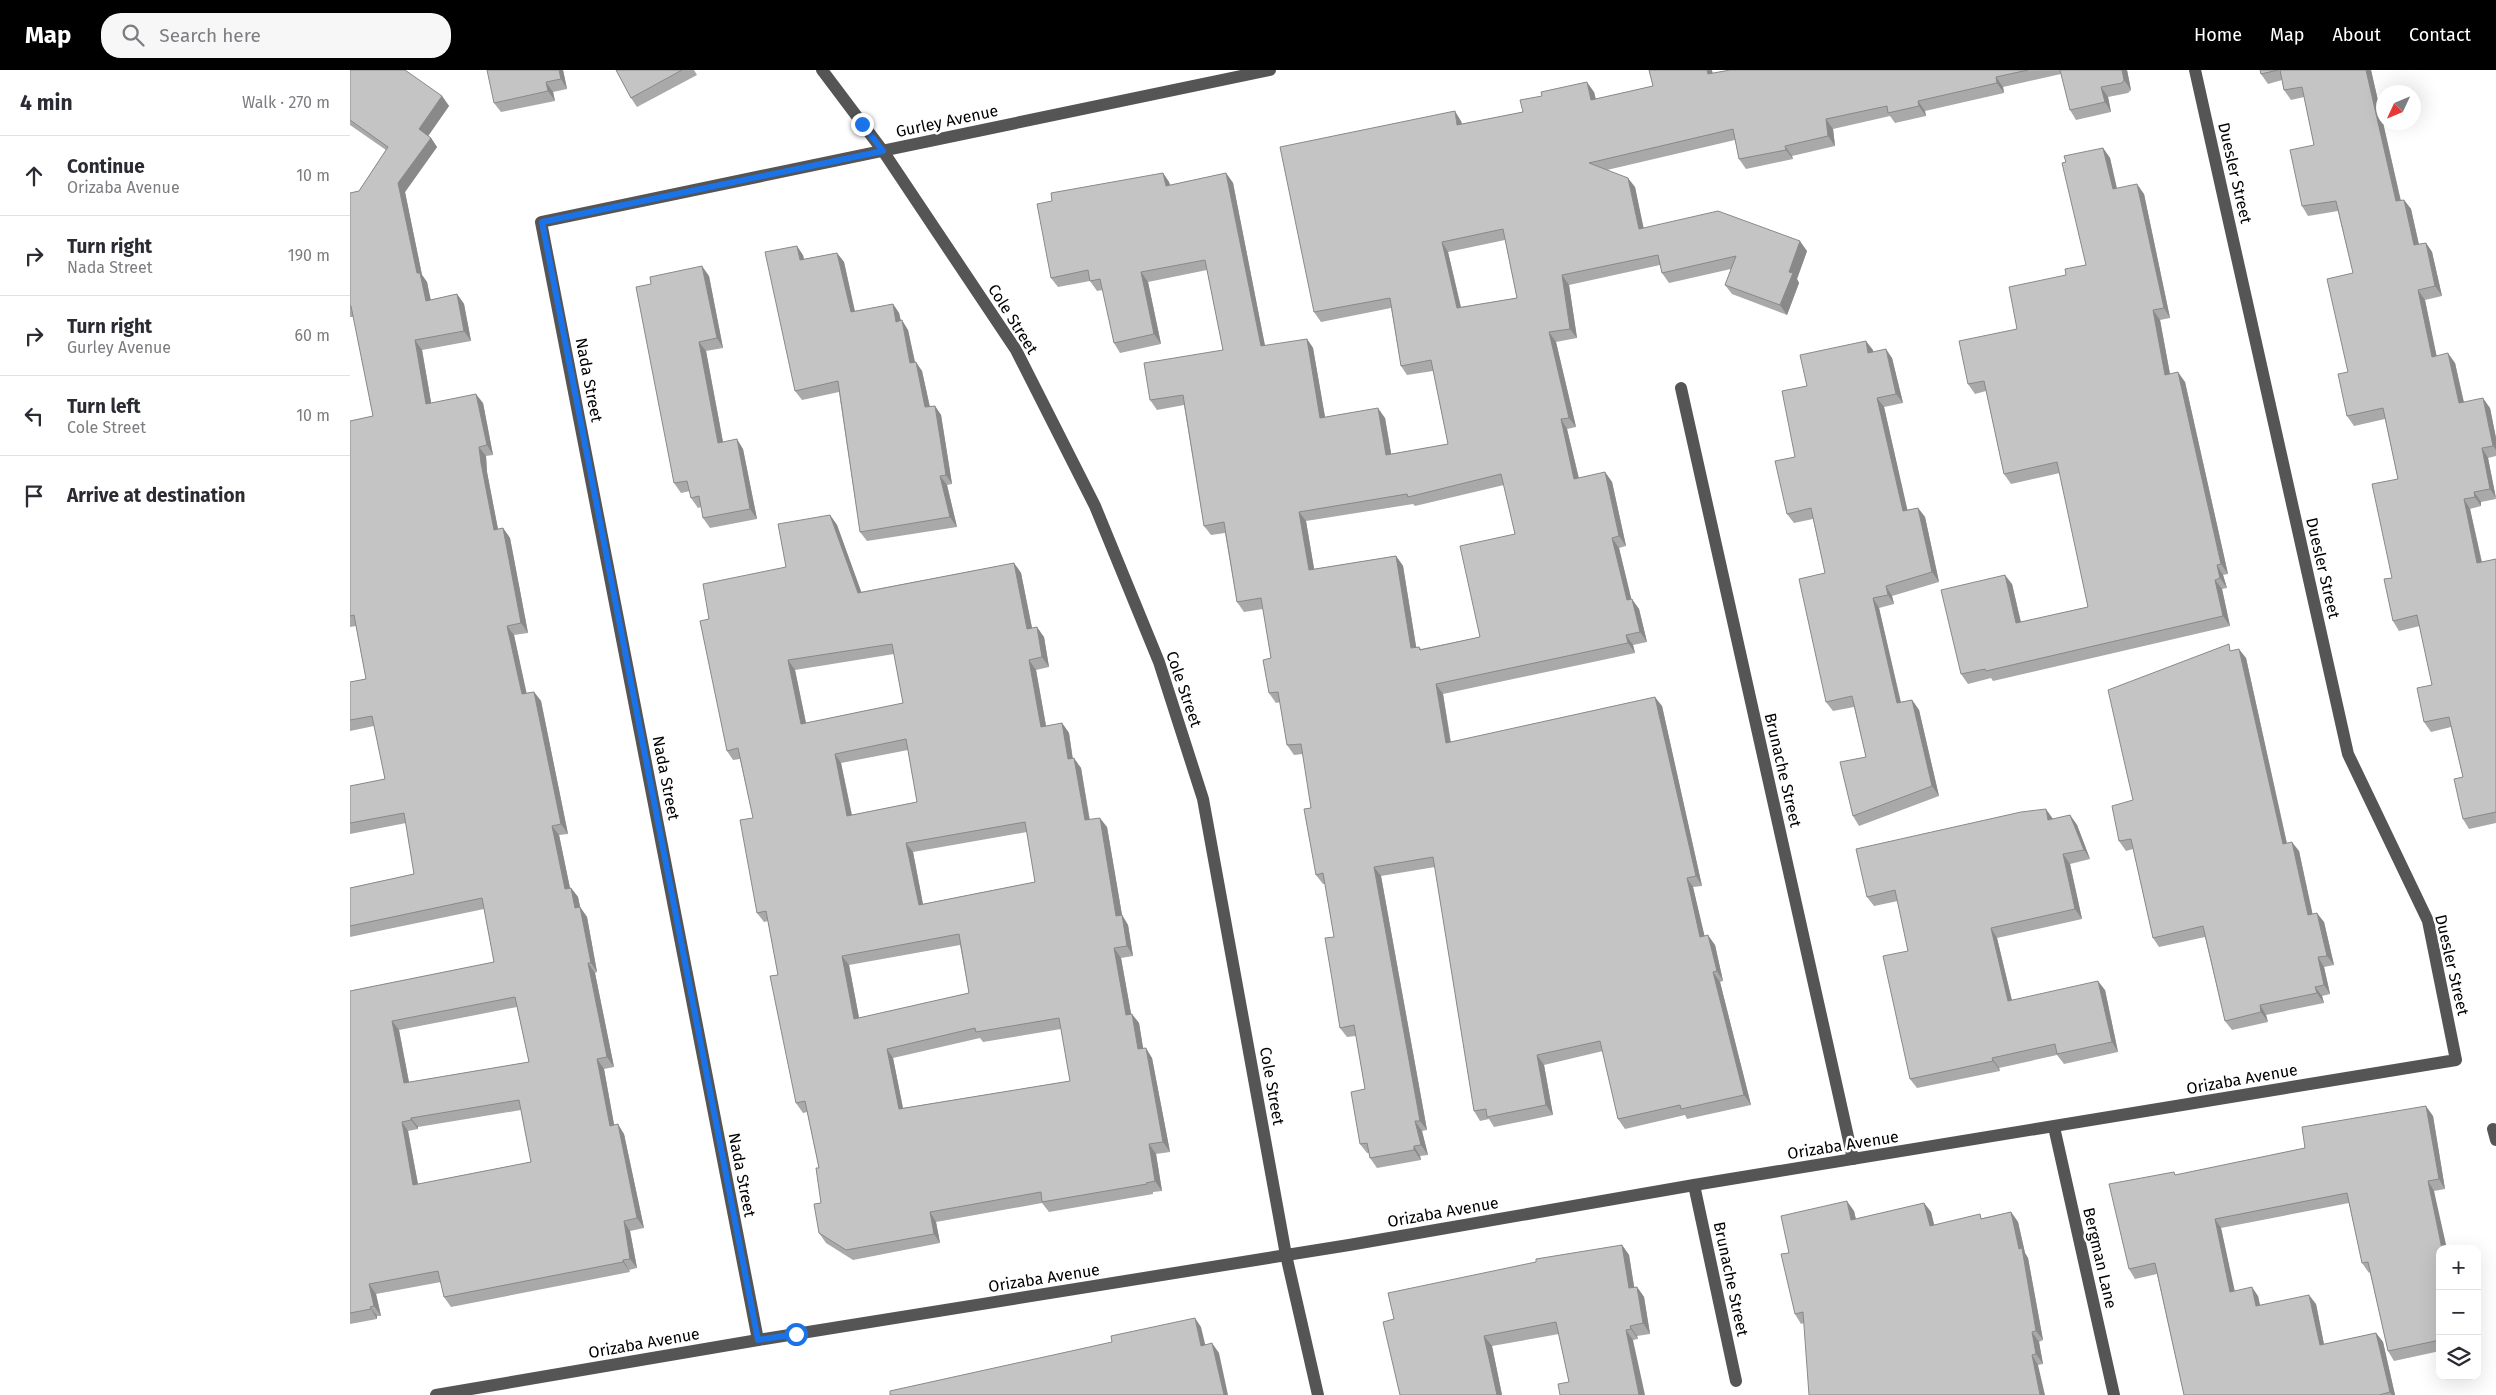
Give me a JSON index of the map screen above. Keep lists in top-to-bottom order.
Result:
{
  "streets": {
    "street": [
      "Gurley Avenue",
      "Duesler Street",
      "Cole Street",
      "Nada Street",
      "Brunache Street",
      "Orizaba Avenue",
      "Bergman Lane"
    ]
  },
  "crossings": [
    ["Gurley Avenue", "Cole Street"],
    ["Gurley Avenue", "Nada Street"],
    ["Duesler Street", "Orizaba Avenue"],
    ["Cole Street", "Orizaba Avenue"],
    ["Nada Street", "Orizaba Avenue"],
    ["Brunache Street", "Orizaba Avenue"],
    ["Orizaba Avenue", "Bergman Lane"]
  ],
  "north": "bottom left",
  "page": {
    "header": "Map",
    "search": "Search here",
    "nav": [
      "Home",
      "Map",
      "About",
      "Contact"
    ],
    "heading": ["4 min", "Walk · 270 m"],
    "list": [
      ["Continue", "Orizaba Avenue", "10 m"],
      ["Turn right", "Nada Street", "190 m"],
      ["Turn right", "Gurley Avenue", "60 m"],
      ["Turn left", "Cole Street", "10 m"],
      "Arrive at destination"
    ],
    "map_buttons": ["+", "−"]
  }
}
